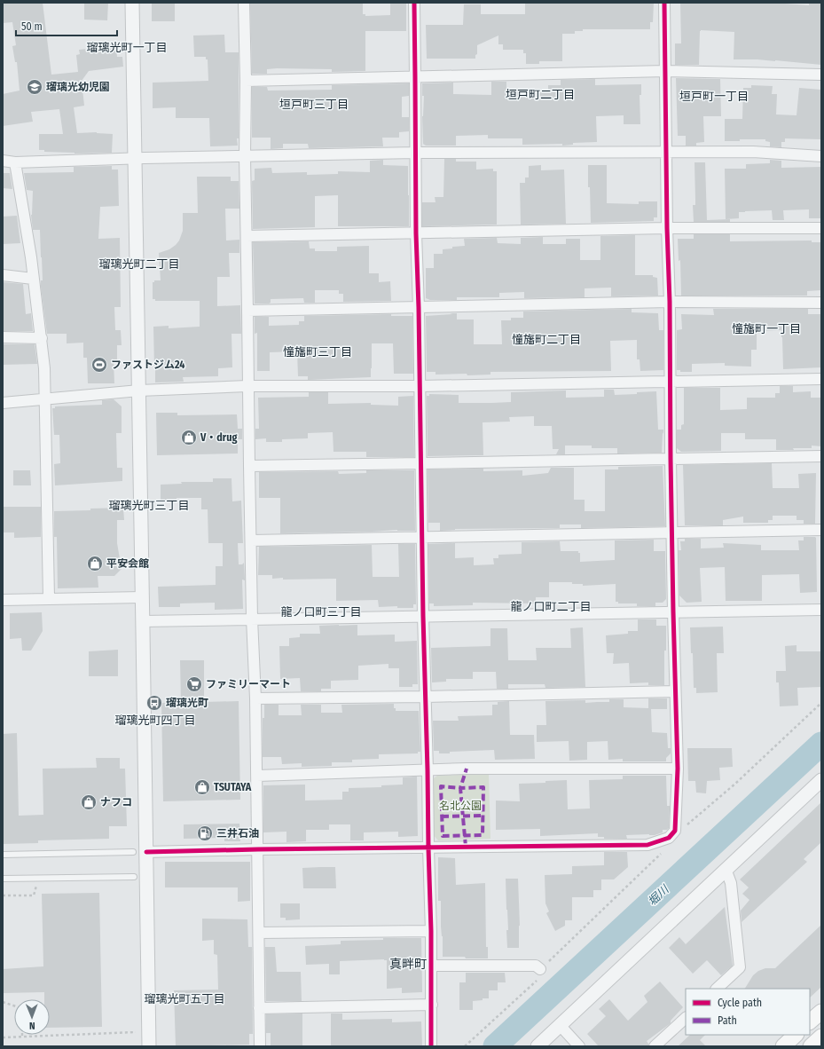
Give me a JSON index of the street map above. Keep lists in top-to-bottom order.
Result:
{
  "districts": [
    "瑠璃光町一丁目",
    "垣戸町二丁目",
    "垣戸町一丁目",
    "垣戸町三丁目",
    "瑠璃光町二丁目",
    "憧旛町一丁目",
    "憧旛町二丁目",
    "憧旛町三丁目",
    "瑠璃光町三丁目",
    "龍ノ口町二丁目",
    "龍ノ口町三丁目",
    "瑠璃光町四丁目",
    "真畔町",
    "瑠璃光町五丁目"
  ],
  "water": ["堀川"],
  "parks": ["名北公園"],
  "places": {
    "school or university": ["瑠璃光幼児園"],
    "sports": ["ファストジム24"],
    "shop": [
      "V・drug",
      "平安会館",
      "TSUTAYA",
      "ナフコ"
    ],
    "supermarket": ["ファミリーマート"],
    "bus stop": ["瑠璃光町"],
    "fuel station": ["三井石油"]
  },
  "legend": ["Cycle path", "Path"],
  "scale_bar": "50 m",
  "north": "bottom"
}
